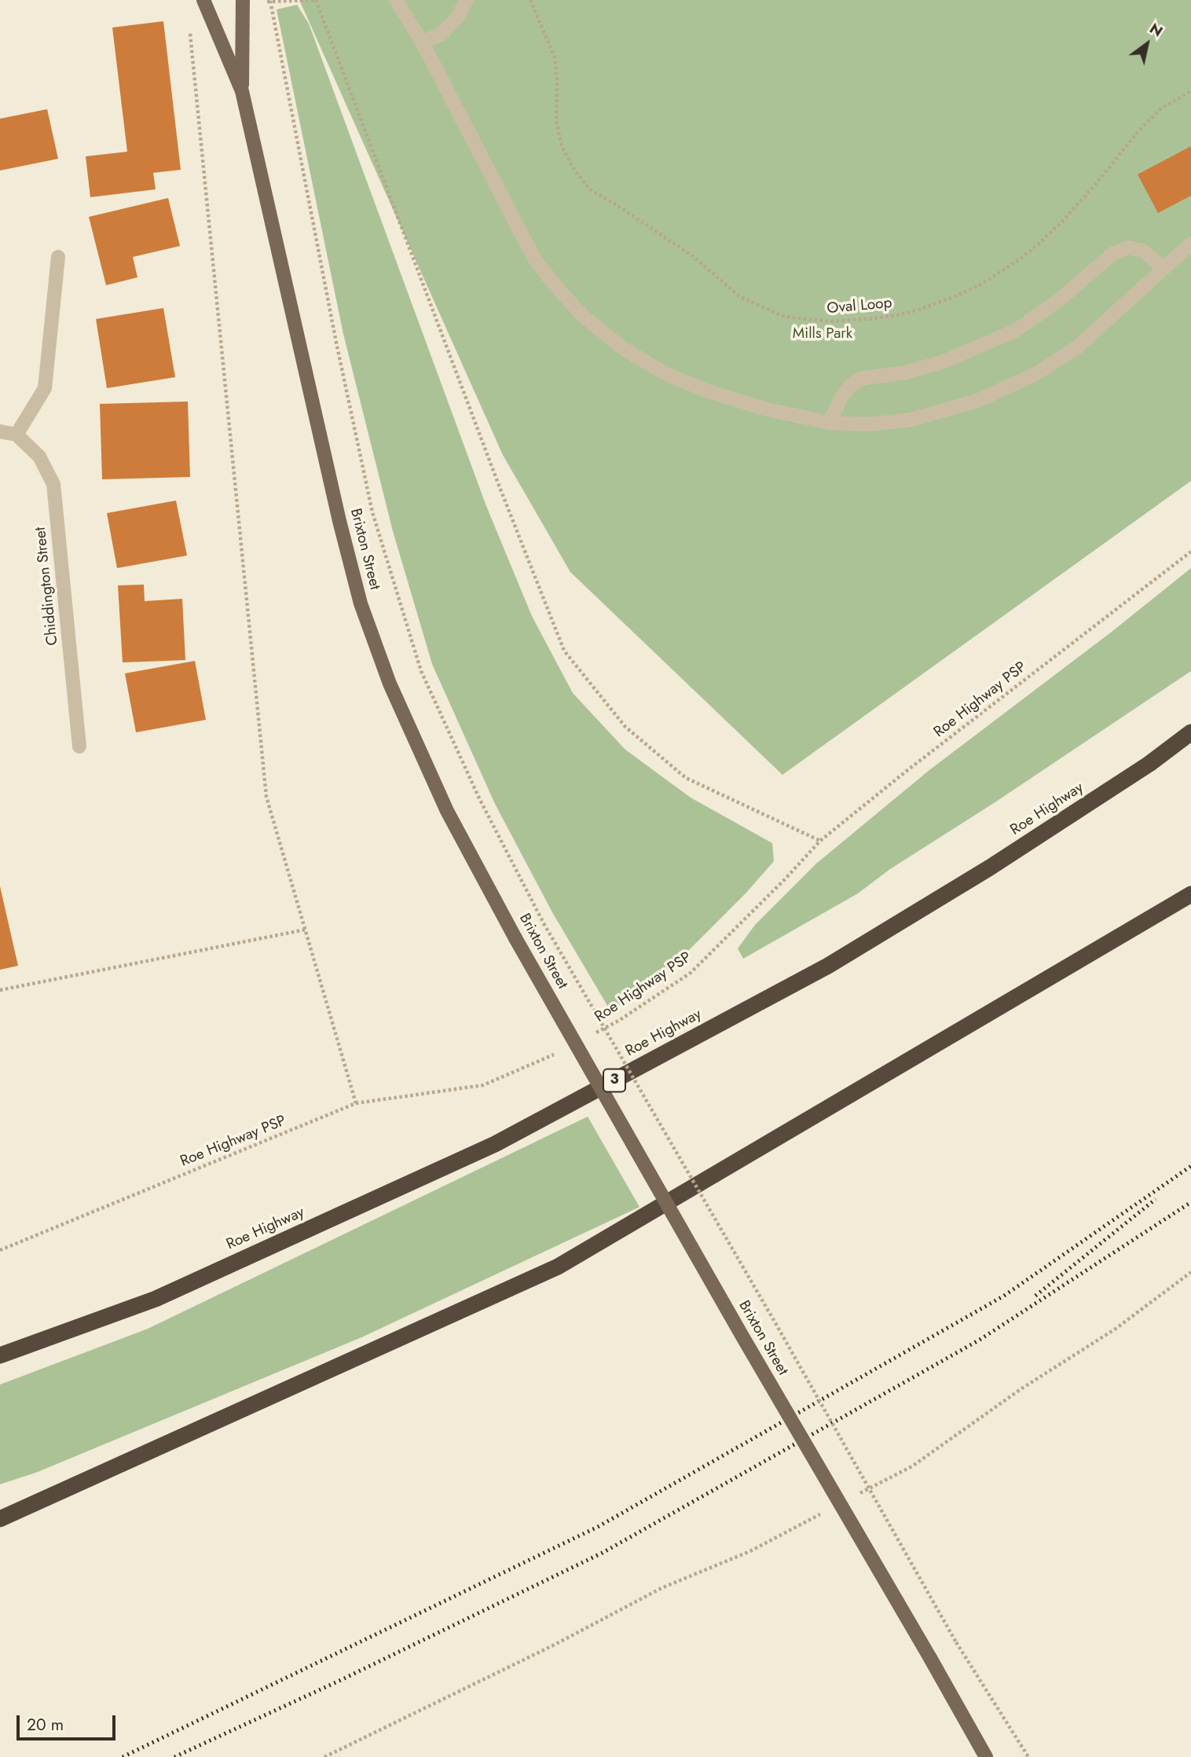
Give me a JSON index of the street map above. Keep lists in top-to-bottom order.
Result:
{
  "streets": {
    "highway": ["Roe Highway", "3"],
    "main road": ["Brixton Street"],
    "street": ["Chiddington Street"],
    "path": ["Oval Loop", "Roe Highway PSP"]
  },
  "parks": ["Mills Park"],
  "scale_bar": "20 m",
  "north": "top right"
}
